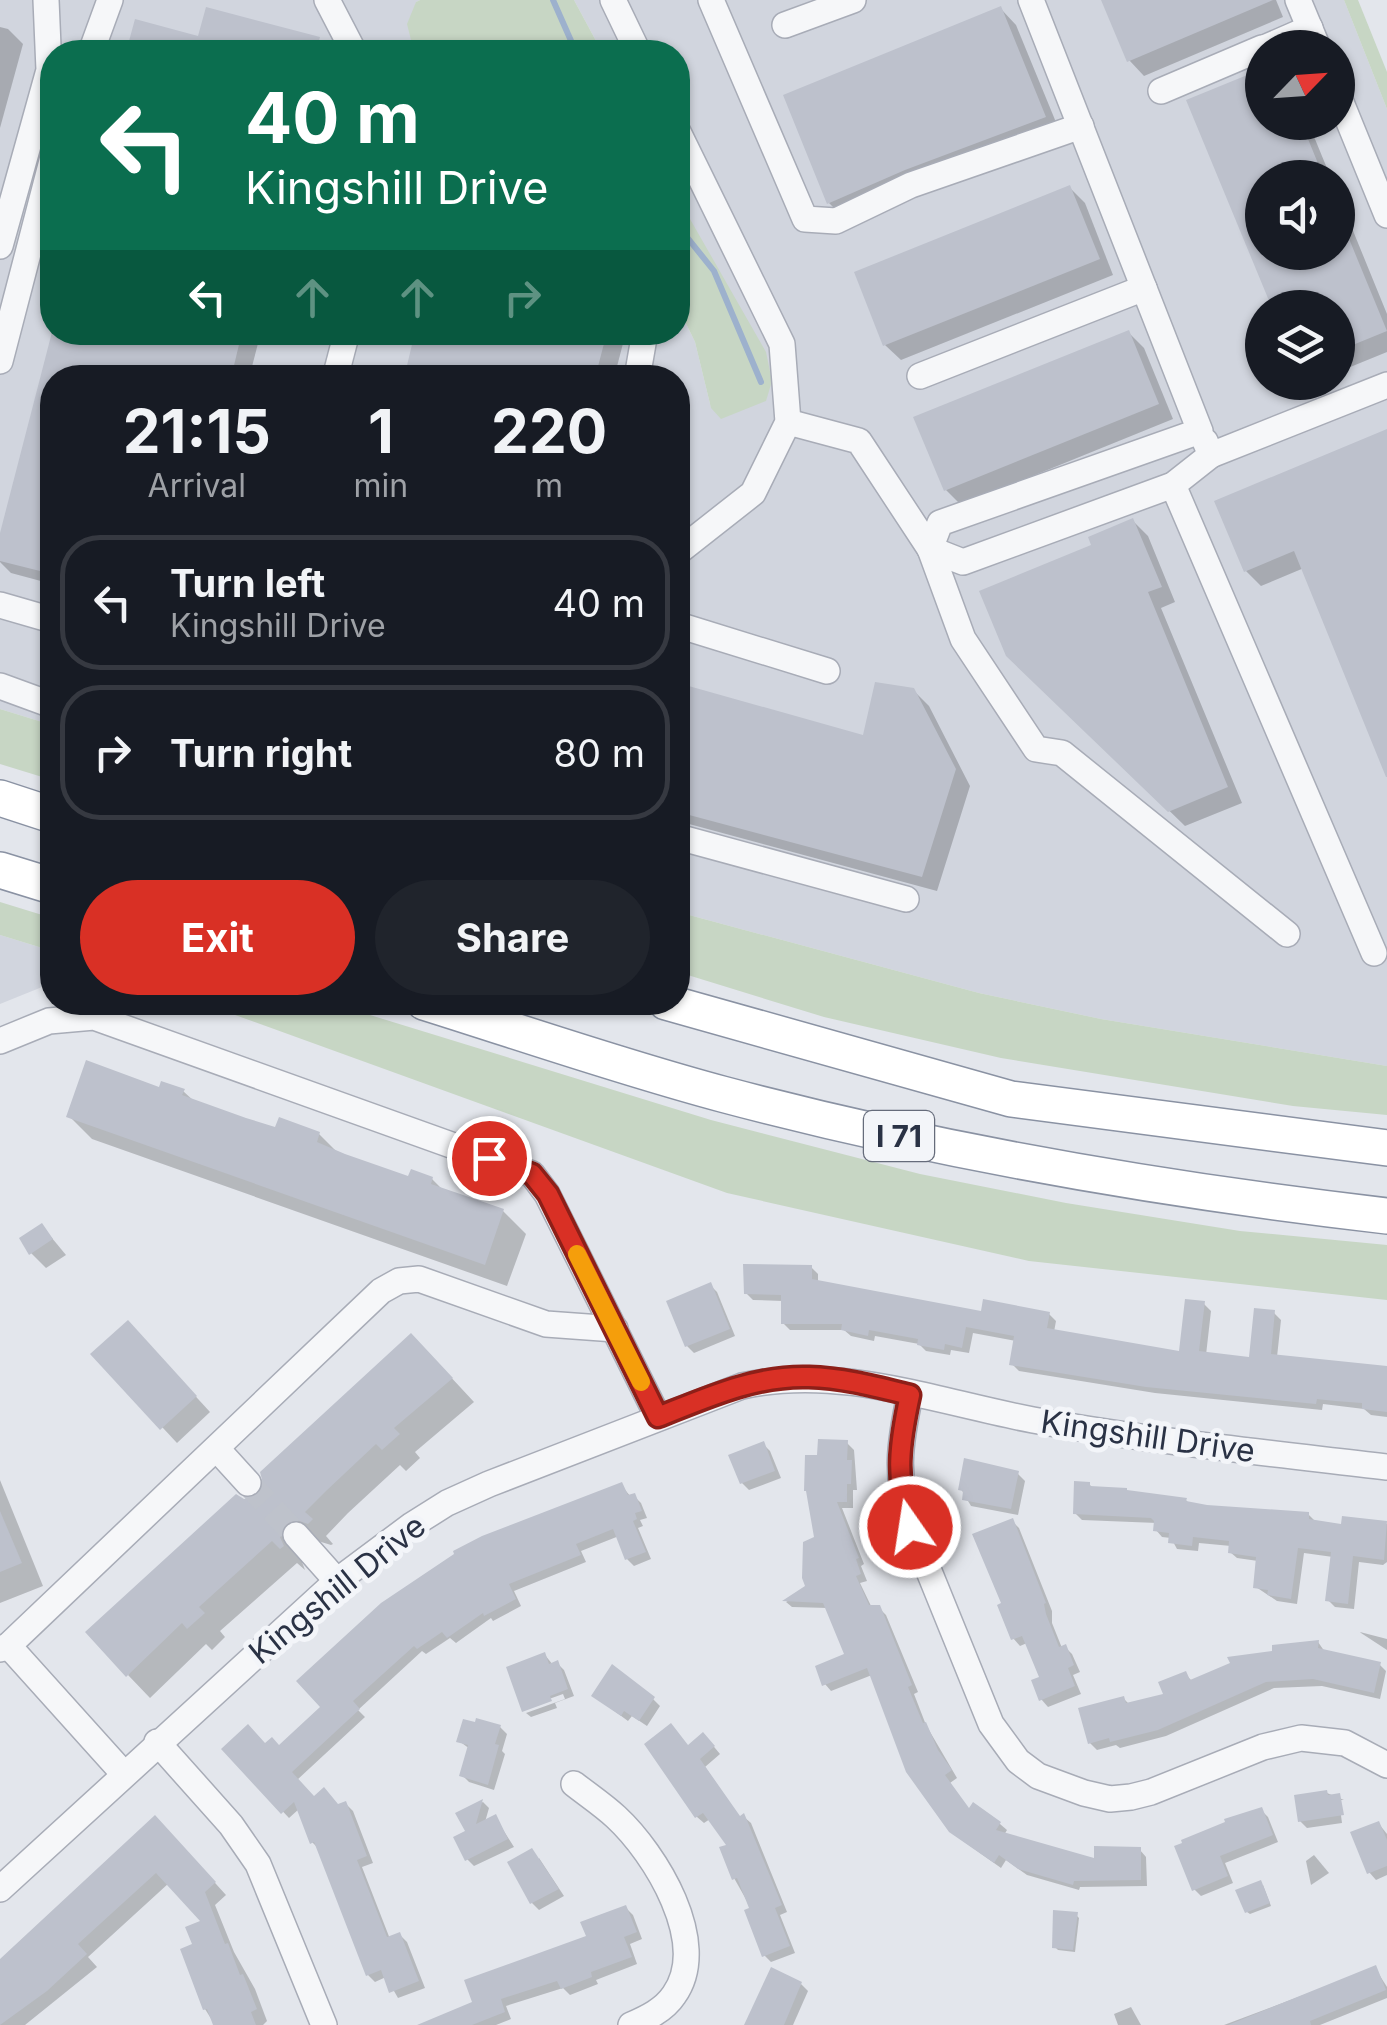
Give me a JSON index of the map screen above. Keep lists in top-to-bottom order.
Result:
{
  "streets": {
    "highway": ["I 71"],
    "street": ["Kingshill Drive"]
  },
  "north": "top right",
  "page": {
    "turn": ["40 m", "Kingshill Drive"],
    "eta": [
      "21:15",
      "Arrival",
      "1",
      "min",
      "220",
      "m"
    ],
    "list": [
      {
        "name": "Turn left",
        "note": "Kingshill Drive",
        "value": "40 m"
      },
      {
        "name": "Turn right",
        "value": "80 m"
      }
    ],
    "buttons": ["Exit", "Share"]
  }
}
